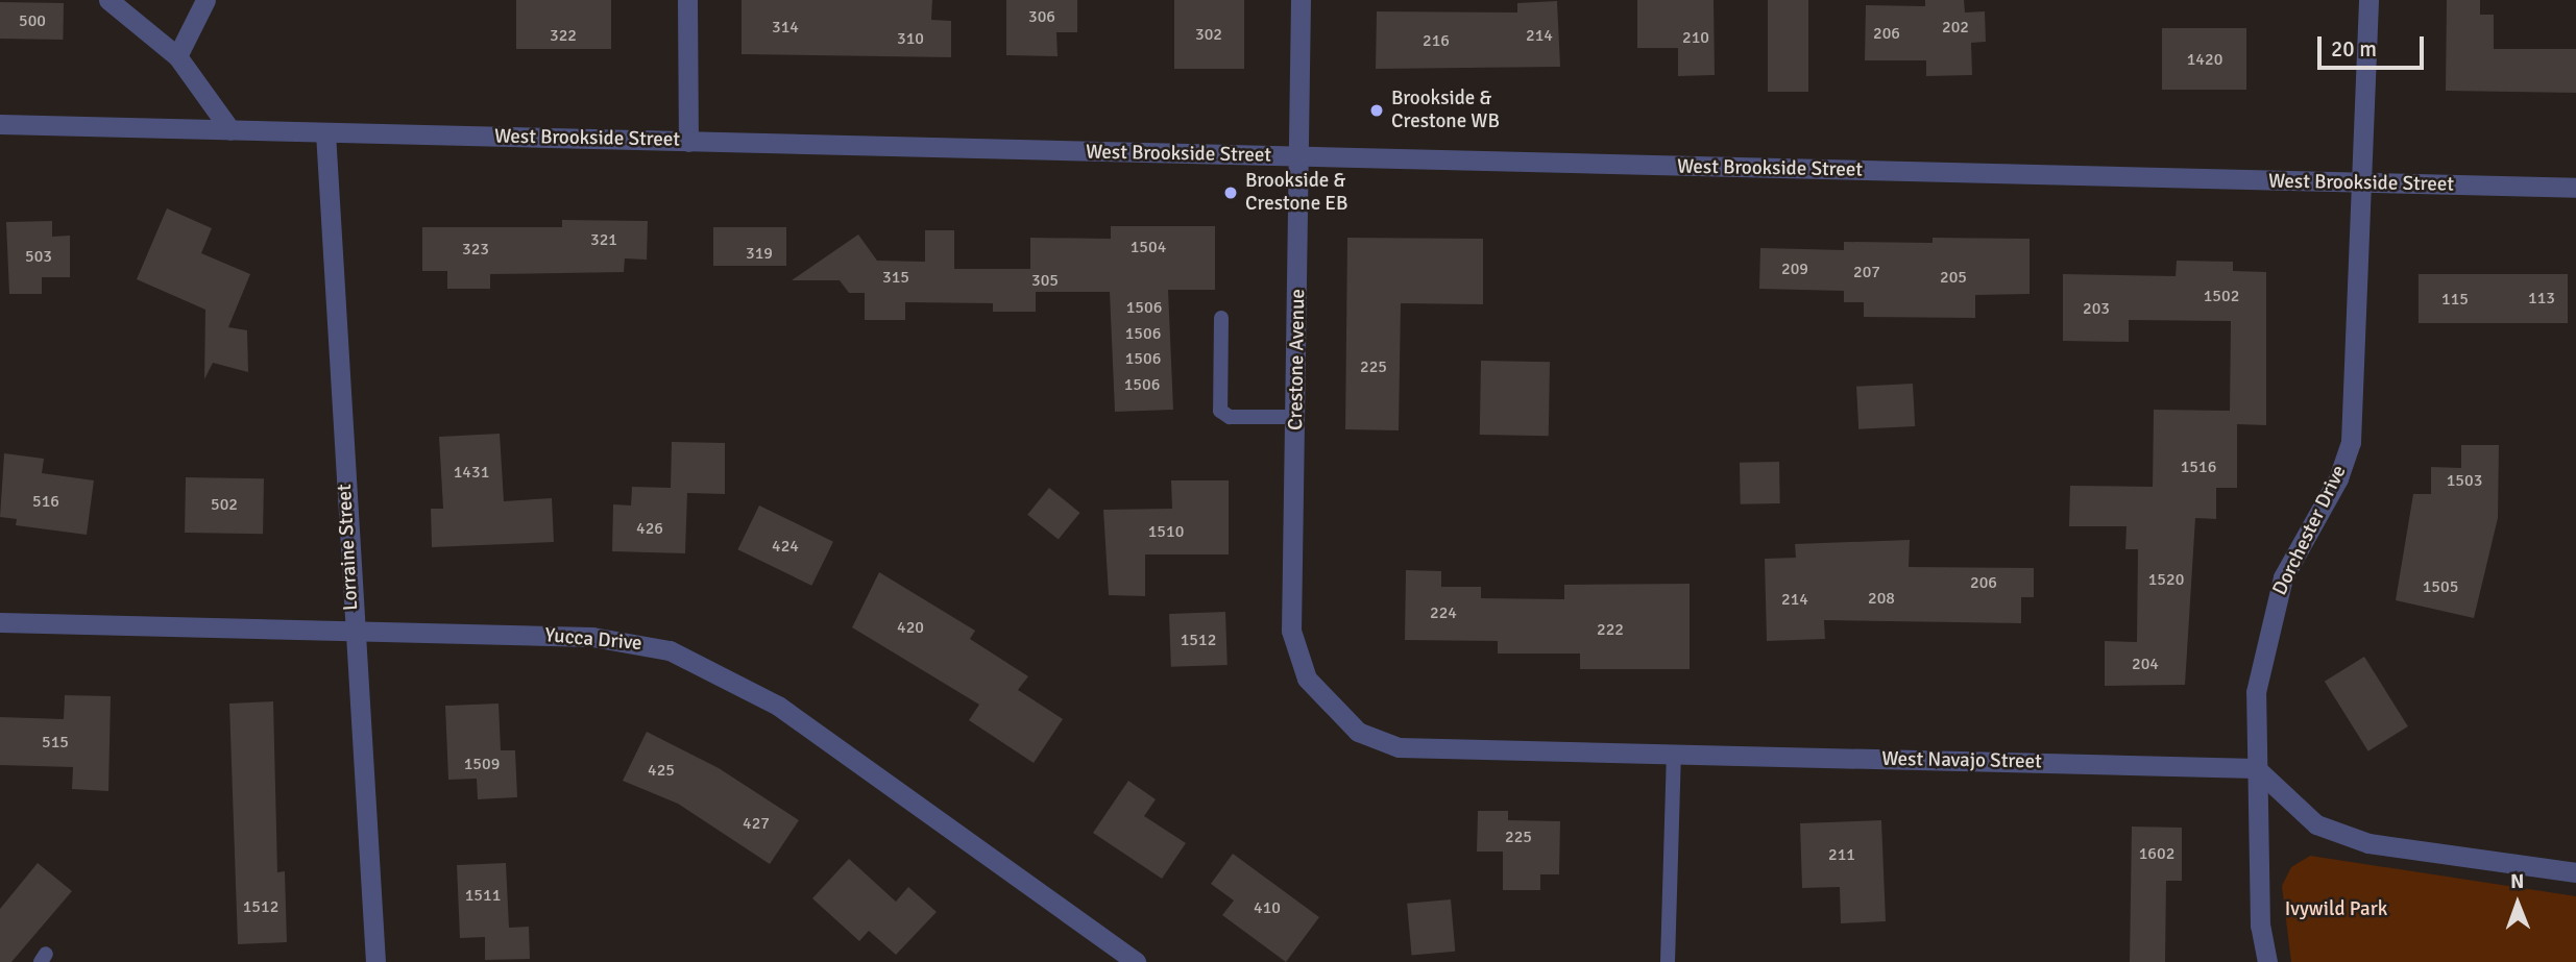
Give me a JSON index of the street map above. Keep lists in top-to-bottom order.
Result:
{
  "streets": {
    "street": [
      "West Brookside Street",
      "Crestone Avenue",
      "Dorchester Drive",
      "Lorraine Street",
      "Yucca Drive",
      "West Navajo Street"
    ]
  },
  "crossings": [
    ["West Brookside Street", "Crestone Avenue"],
    ["West Brookside Street", "Dorchester Drive"],
    ["West Brookside Street", "Lorraine Street"],
    ["Crestone Avenue", "West Navajo Street"],
    ["Dorchester Drive", "West Navajo Street"],
    ["Lorraine Street", "Yucca Drive"]
  ],
  "parks": ["Ivywild Park"],
  "places": ["Brookside & Crestone WB", "Brookside & Crestone EB"],
  "house_numbers": [
    "306",
    "500",
    "314",
    "202",
    "206",
    "302",
    "322",
    "214",
    "210",
    "310",
    "216",
    "1420",
    "321",
    "1504",
    "323",
    "319",
    "503",
    "209",
    "207",
    "315",
    "205",
    "305",
    "1502",
    "113",
    "115",
    "1506",
    "203",
    "1506",
    "1506",
    "225",
    "1506",
    "1516",
    "1431",
    "1503",
    "516",
    "502",
    "426",
    "1510",
    "424",
    "1520",
    "206",
    "1505",
    "208",
    "214",
    "224",
    "420",
    "222",
    "1512",
    "204",
    "515",
    "1509",
    "425",
    "427",
    "225",
    "1602",
    "211",
    "1511",
    "1512",
    "410"
  ],
  "scale_bar": "20 m",
  "north": "top"
}
